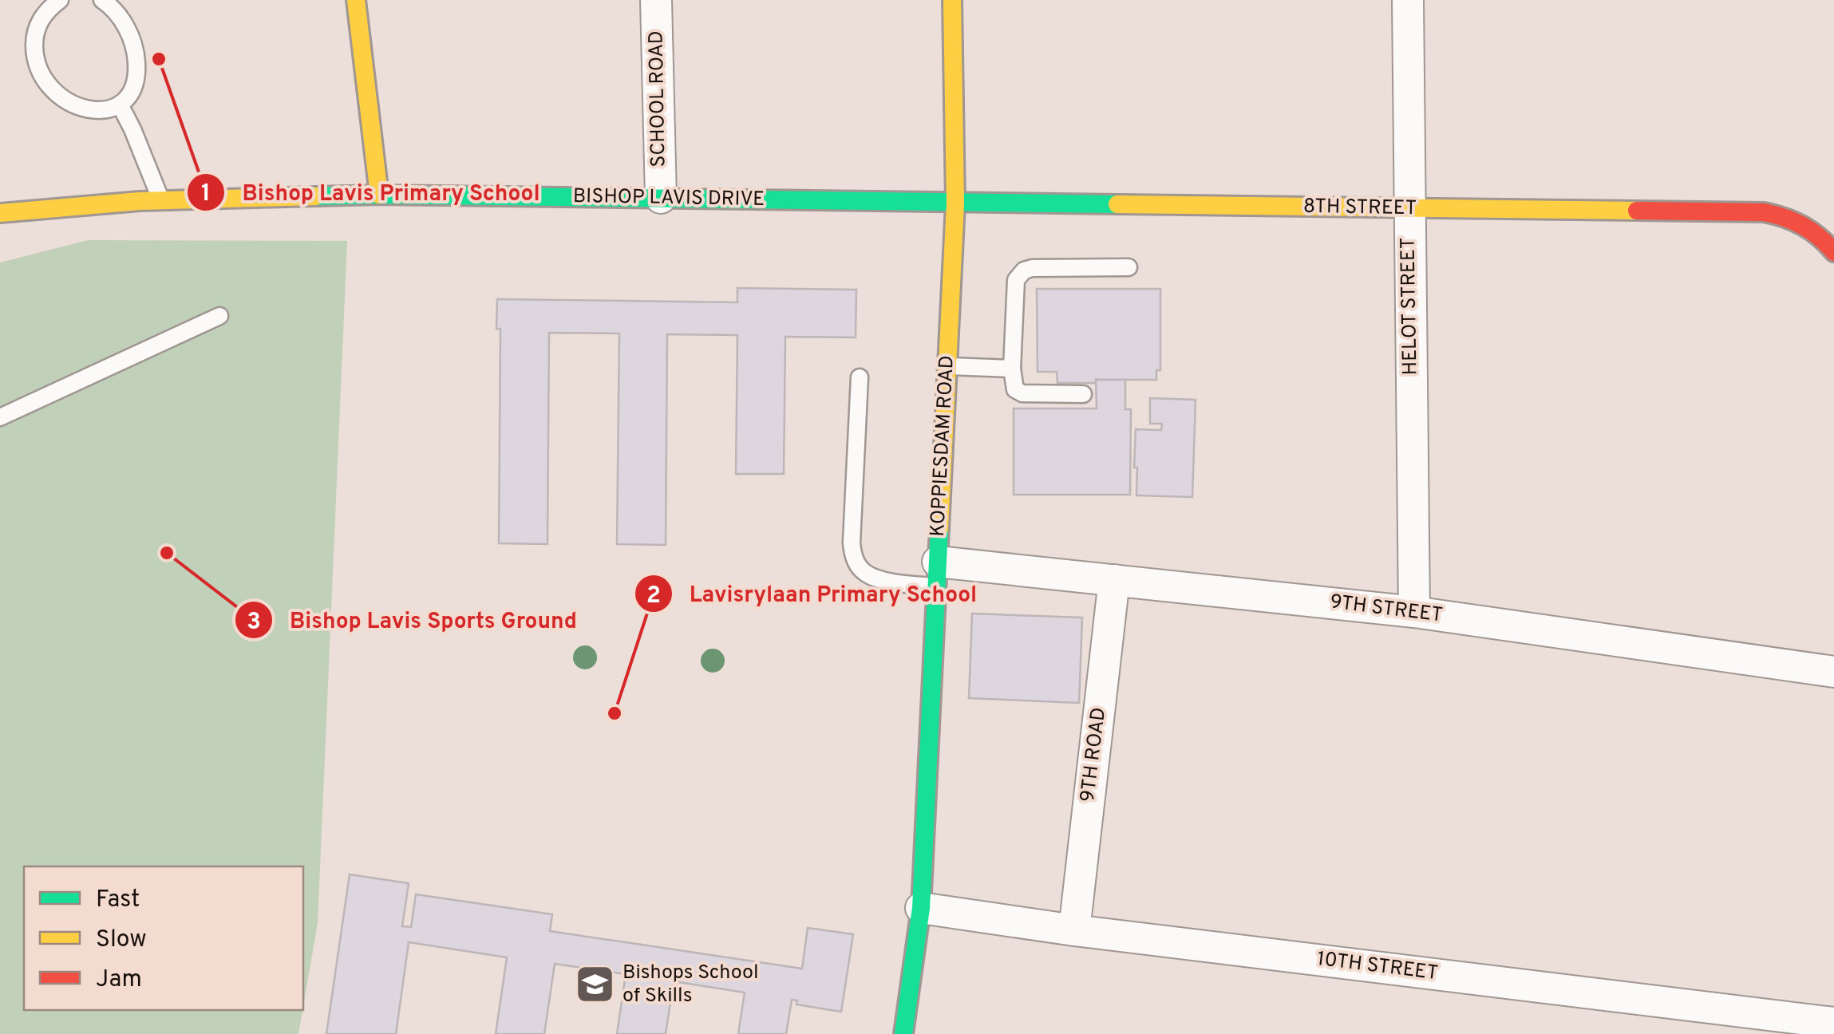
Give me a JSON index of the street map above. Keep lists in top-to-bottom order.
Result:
{
  "streets": {
    "street": [
      "SCHOOL ROAD",
      "BISHOP LAVIS DRIVE",
      "8TH STREET",
      "HELOT STREET",
      "KOPPIESDAM ROAD",
      "9TH STREET",
      "9TH ROAD",
      "10TH STREET"
    ]
  },
  "crossings": [
    ["SCHOOL ROAD", "BISHOP LAVIS DRIVE"],
    ["BISHOP LAVIS DRIVE", "8TH STREET"],
    ["BISHOP LAVIS DRIVE", "KOPPIESDAM ROAD"],
    ["8TH STREET", "HELOT STREET"],
    ["8TH STREET", "KOPPIESDAM ROAD"],
    ["HELOT STREET", "9TH STREET"],
    ["KOPPIESDAM ROAD", "9TH STREET"],
    ["KOPPIESDAM ROAD", "10TH STREET"],
    ["9TH STREET", "9TH ROAD"],
    ["9TH ROAD", "10TH STREET"]
  ],
  "places": {
    "other": ["Bishop Lavis Primary School", "Bishop Lavis Sports Ground", "Lavisrylaan Primary School"],
    "school or university": ["Bishops School of Skills"]
  },
  "legend": ["Fast", "Slow", "Jam"]
}
